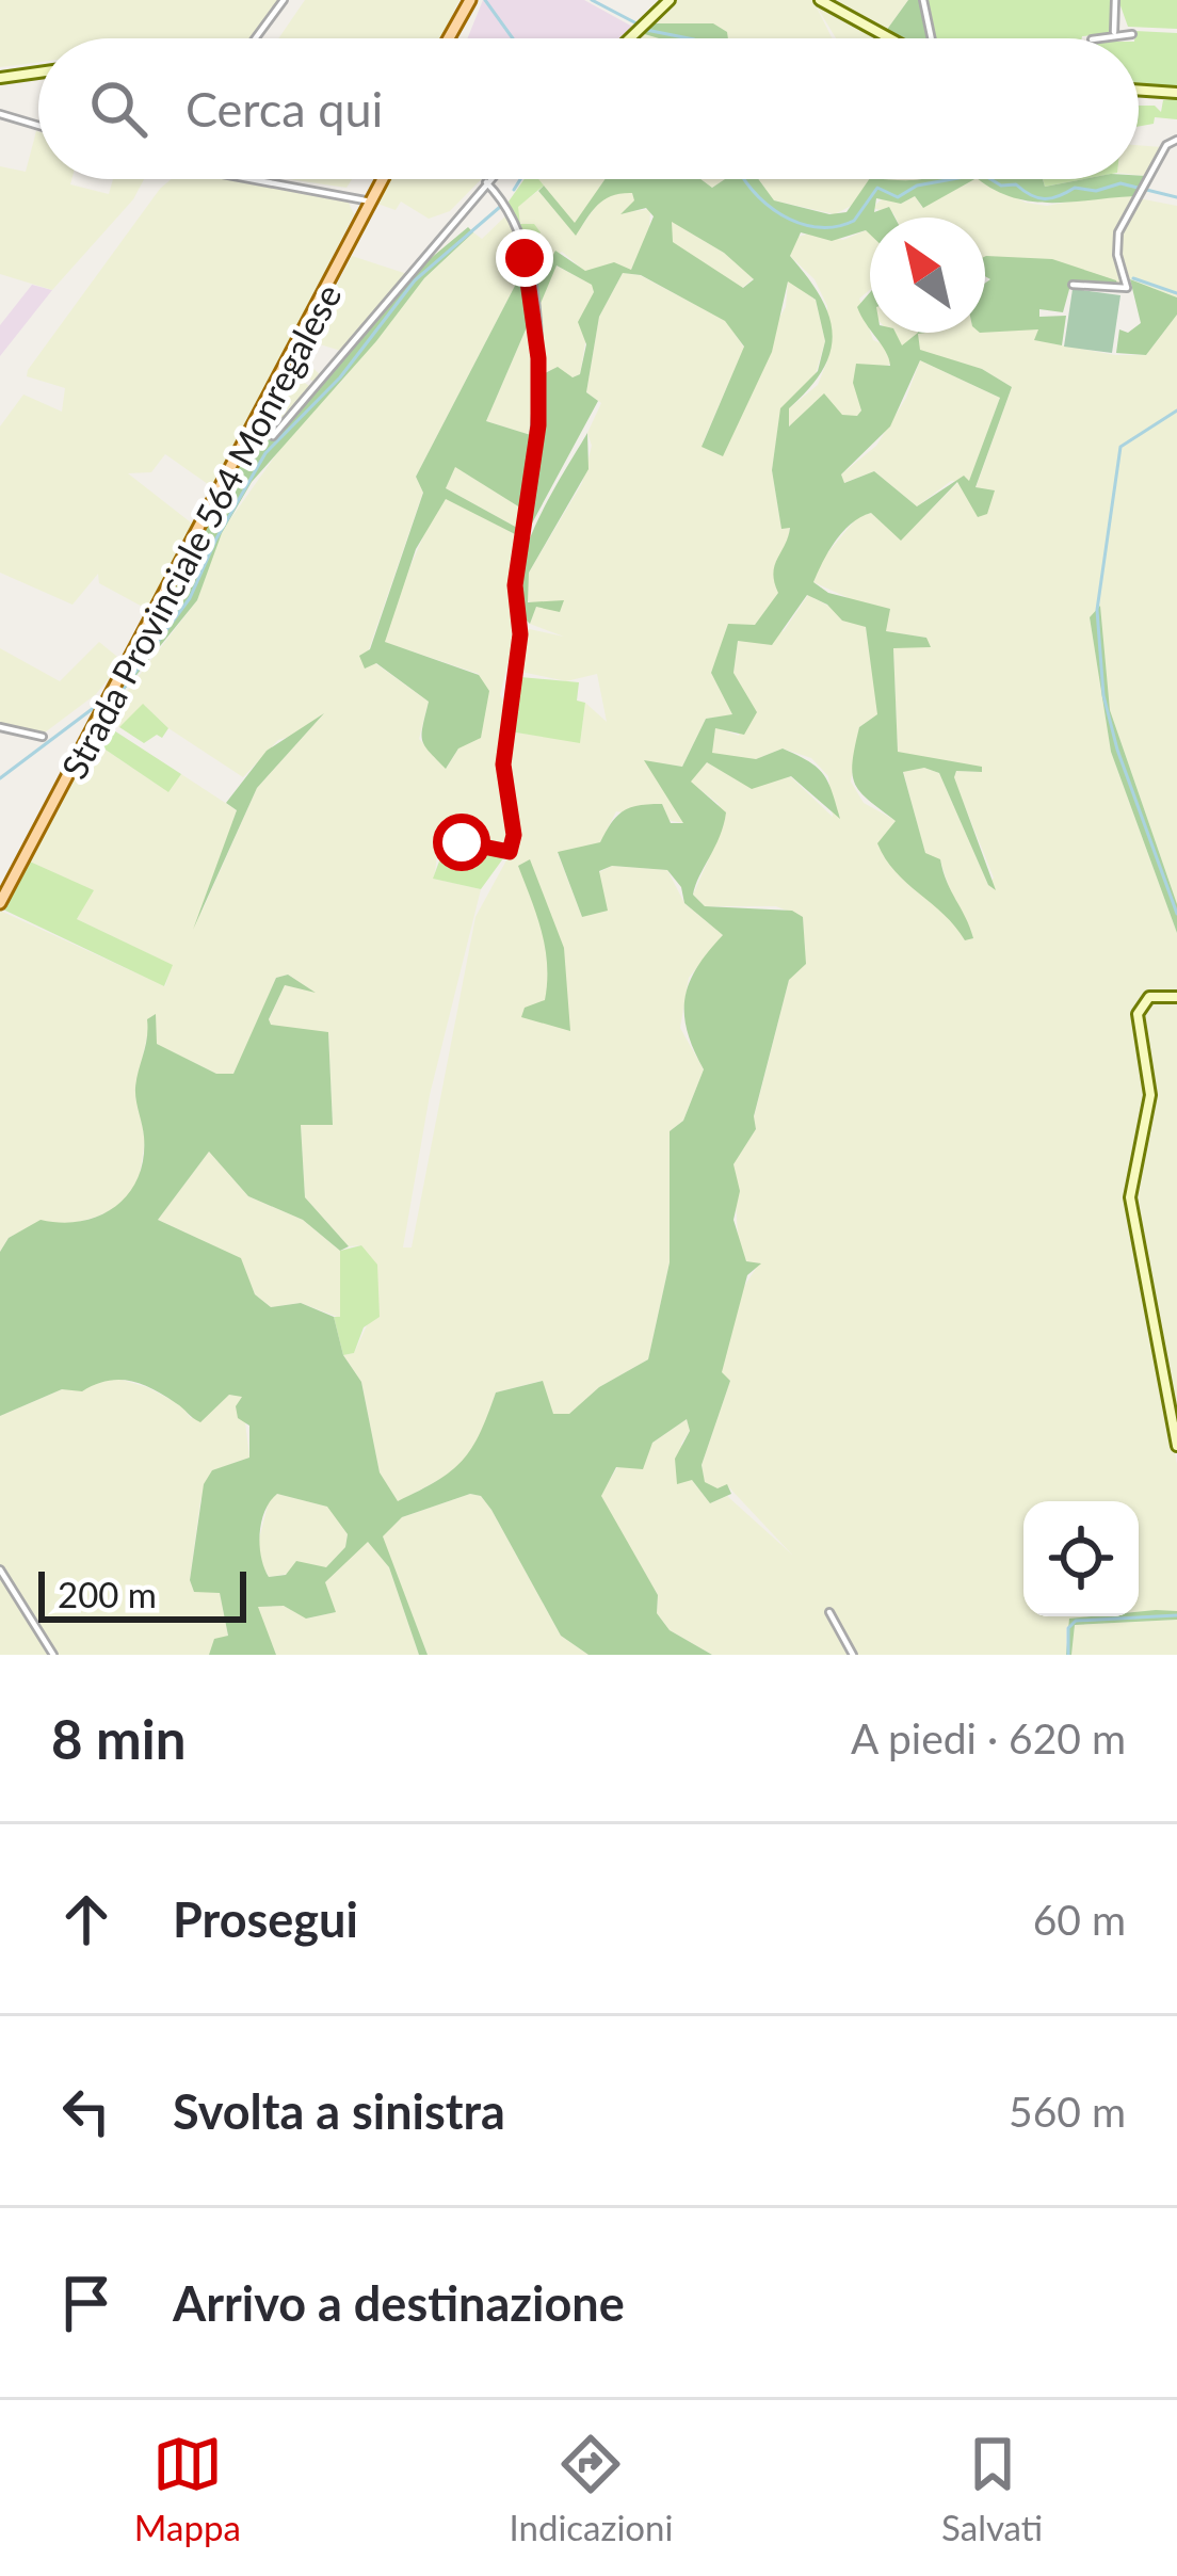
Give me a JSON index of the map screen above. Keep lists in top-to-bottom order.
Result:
{
  "streets": {
    "main road": ["Strada Provinciale 564 Monregalese"]
  },
  "scale_bar": "200 m",
  "north": "top left",
  "page": {
    "search": "Cerca qui",
    "scale": "200 m",
    "heading": ["8 min", "A piedi · 620 m"],
    "list": [
      ["Prosegui", "60 m"],
      ["Svolta a sinistra", "560 m"],
      "Arrivo a destinazione"
    ],
    "nav": ["Mappa", "Indicazioni", "Salvati"]
  }
}
